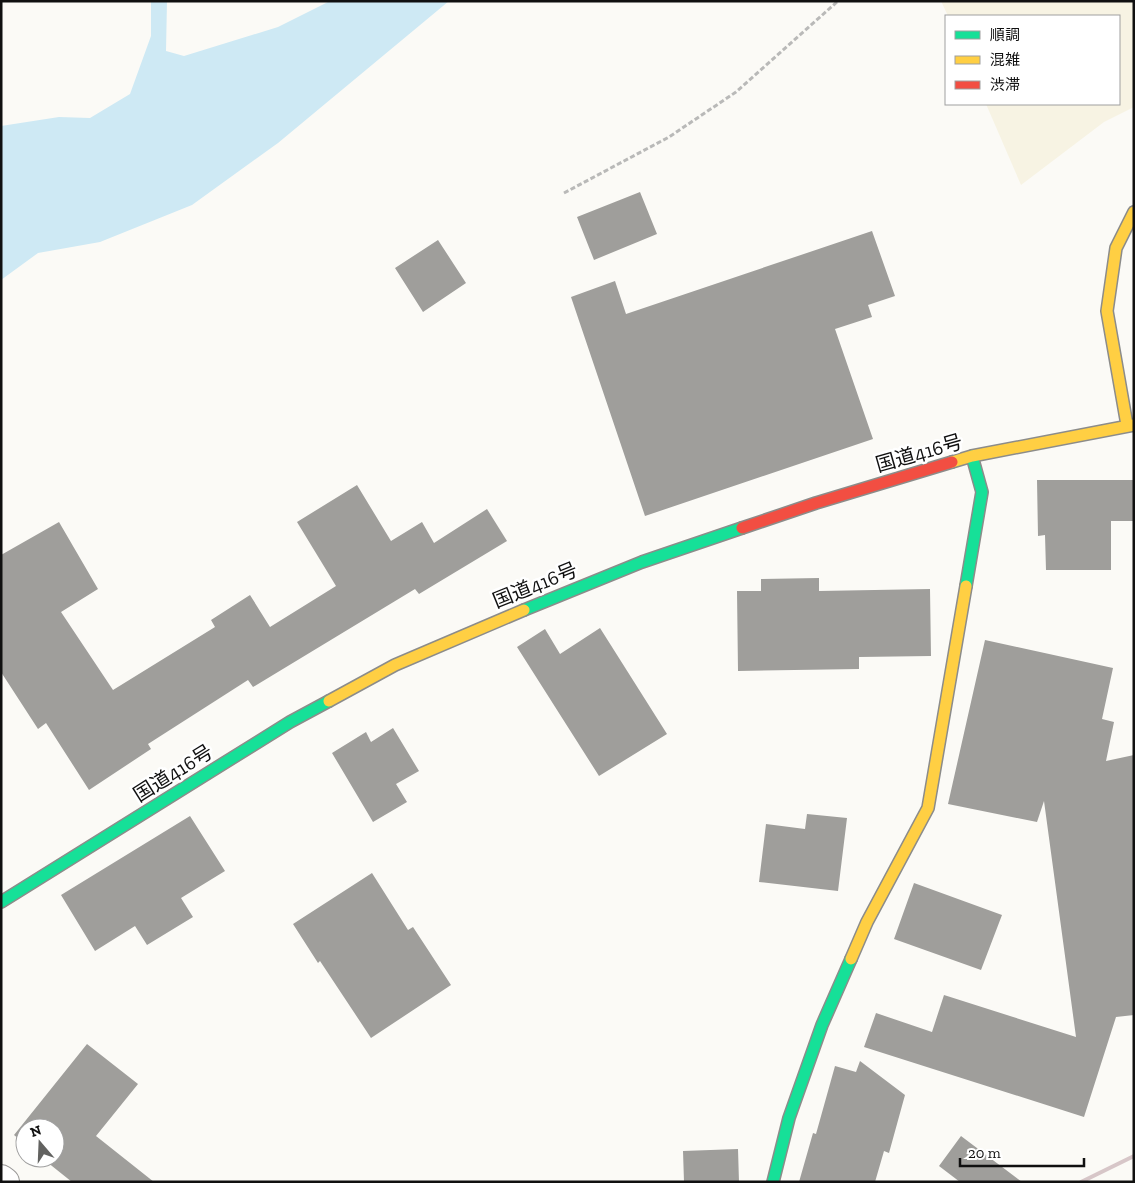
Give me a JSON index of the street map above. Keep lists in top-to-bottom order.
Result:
{
  "streets": {
    "main road": ["国道416号"]
  },
  "legend": ["順調", "混雑", "渋滞"],
  "scale_bar": "20 m",
  "north": "top"
}
